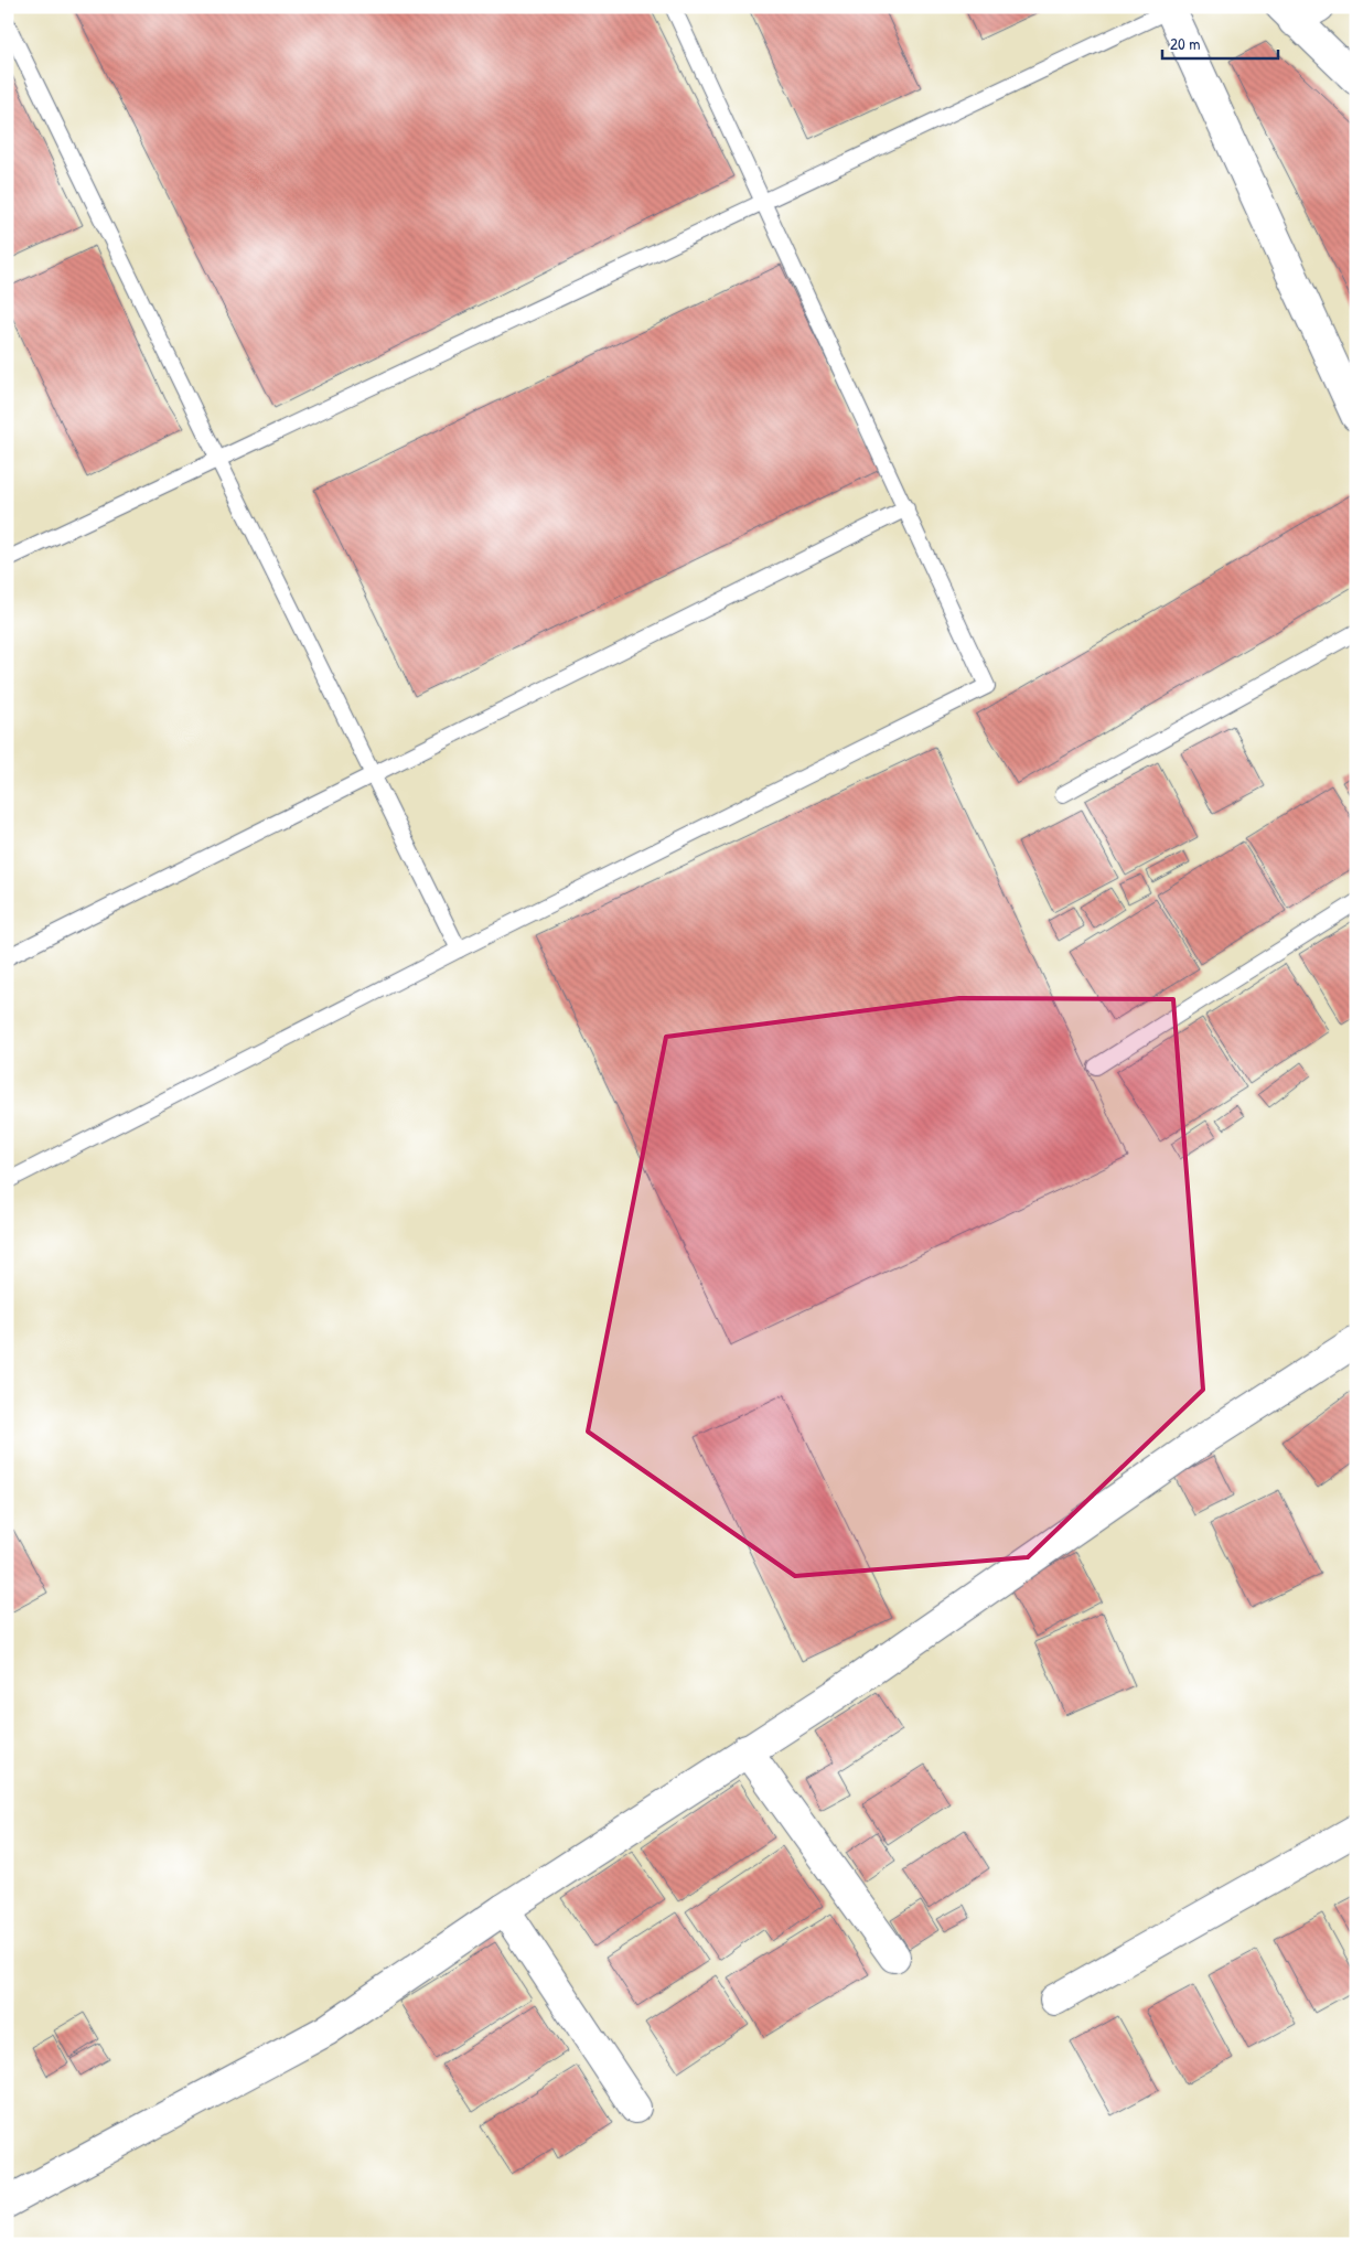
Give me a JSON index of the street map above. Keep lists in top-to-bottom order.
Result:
{
  "scale_bar": "20 m"
}
